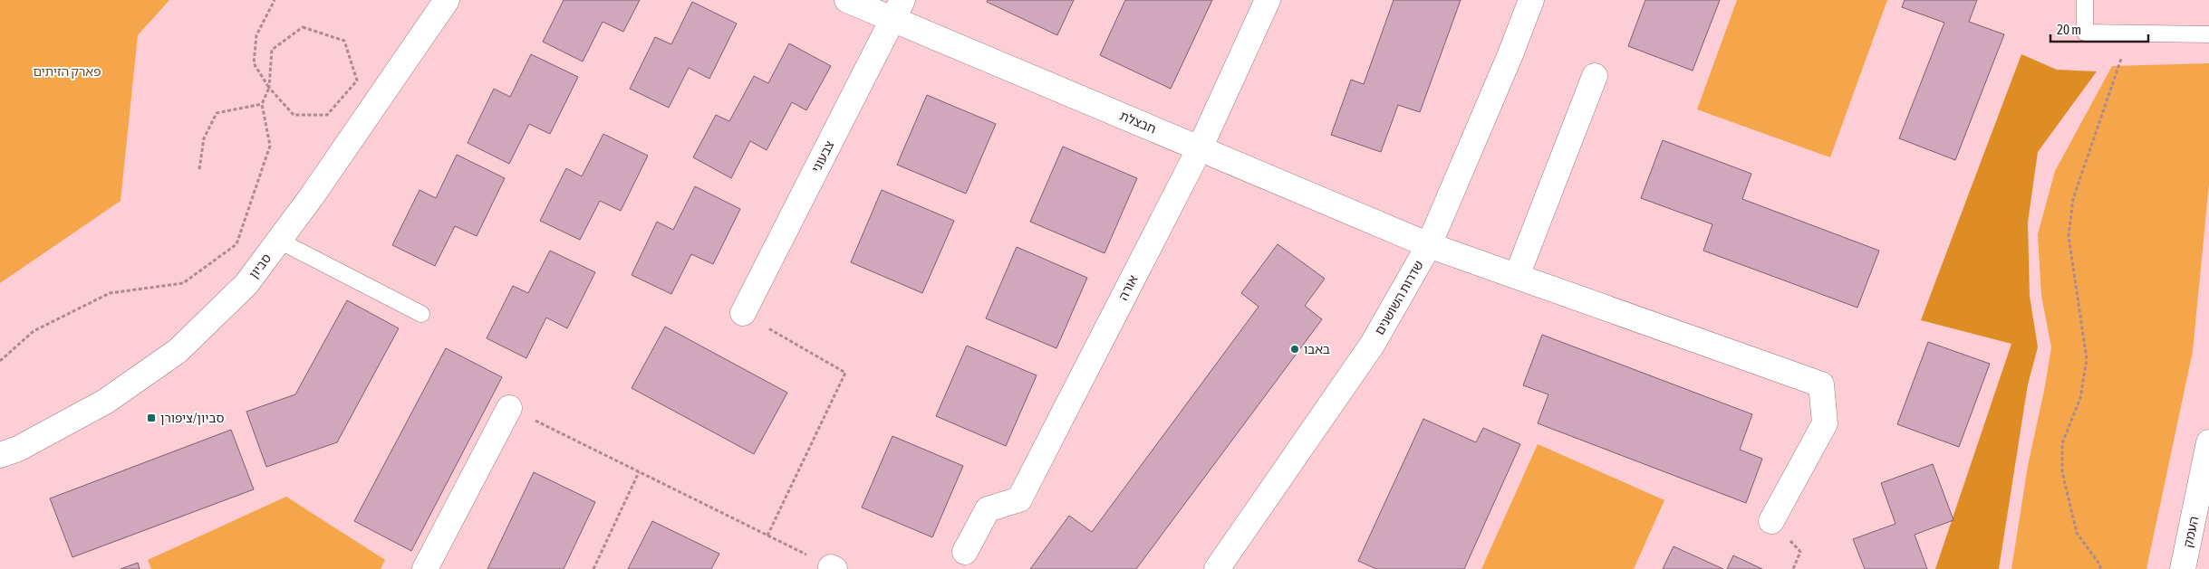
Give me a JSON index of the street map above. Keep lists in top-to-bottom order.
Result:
{
  "streets": {
    "street": [
      "חבצלת",
      "צבעוני",
      "סביון",
      "אורה",
      "שדרות השושנים",
      "העמק"
    ]
  },
  "crossings": [
    ["חבצלת", "צבעוני"],
    ["חבצלת", "אורה"],
    ["חבצלת", "שדרות השושנים"]
  ],
  "parks": ["פארק הזיתים"],
  "places": {
    "other": ["באבו"],
    "transit": ["סביון/ציפורן"]
  },
  "scale_bar": "20 m"
}
